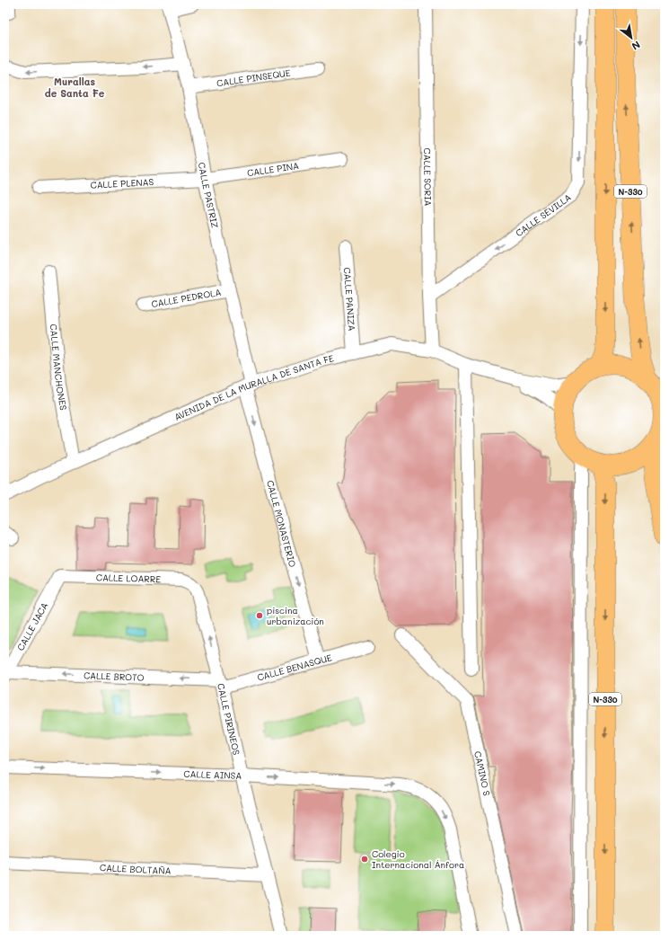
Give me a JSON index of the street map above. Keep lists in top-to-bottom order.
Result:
{
  "streets": {
    "highway": ["N-330"],
    "street": [
      "CALLE PINSEQUE",
      "CALLE PINA",
      "CALLE SORIA",
      "CALLE PLENAS",
      "CALLE PASTRIZ",
      "CALLE SEVILLA",
      "CALLE PEDROLA",
      "CALLE PANIZA",
      "CALLE MANCHONES",
      "AVENIDA DE LA MURALLA DE SANTA FE",
      "CALLE MONASTERIO",
      "CALLE LOARRE",
      "CALLE JACA",
      "CALLE BENASQUE",
      "CALLE BROTO",
      "CALLE PIRINEOS",
      "CAMINO S",
      "CALLE AINSA",
      "CALLE BOLTAÑA"
    ]
  },
  "crossings": [
    ["CALLE PINSEQUE", "CALLE PASTRIZ"],
    ["CALLE PINA", "CALLE PLENAS"],
    ["CALLE PINA", "CALLE PASTRIZ"],
    ["CALLE SORIA", "CALLE SEVILLA"],
    ["CALLE SORIA", "AVENIDA DE LA MURALLA DE SANTA FE"],
    ["CALLE PLENAS", "CALLE PASTRIZ"],
    ["N-330", "AVENIDA DE LA MURALLA DE SANTA FE"],
    ["CALLE PASTRIZ", "CALLE PEDROLA"],
    ["CALLE PASTRIZ", "AVENIDA DE LA MURALLA DE SANTA FE"],
    ["CALLE PASTRIZ", "CALLE MONASTERIO"],
    ["CALLE PANIZA", "AVENIDA DE LA MURALLA DE SANTA FE"],
    ["CALLE MANCHONES", "AVENIDA DE LA MURALLA DE SANTA FE"],
    ["AVENIDA DE LA MURALLA DE SANTA FE", "CALLE MONASTERIO"],
    ["CALLE MONASTERIO", "CALLE BENASQUE"],
    ["CALLE LOARRE", "CALLE JACA"],
    ["CALLE LOARRE", "CALLE PIRINEOS"],
    ["CALLE JACA", "CALLE BROTO"],
    ["CALLE BENASQUE", "CALLE BROTO"],
    ["CALLE BENASQUE", "CALLE PIRINEOS"],
    ["CALLE BROTO", "CALLE PIRINEOS"],
    ["CALLE PIRINEOS", "CALLE AINSA"],
    ["CALLE PIRINEOS", "CALLE BOLTAÑA"]
  ],
  "one_way": [
    "CALLE SEVILLA",
    "CALLE MONASTERIO",
    "CALLE BROTO",
    "CALLE AINSA"
  ],
  "districts": ["Murallas de Santa Fe"],
  "places": ["piscina urbanización", "Colegio Internacional Ánfora"],
  "north": "bottom right"
}
